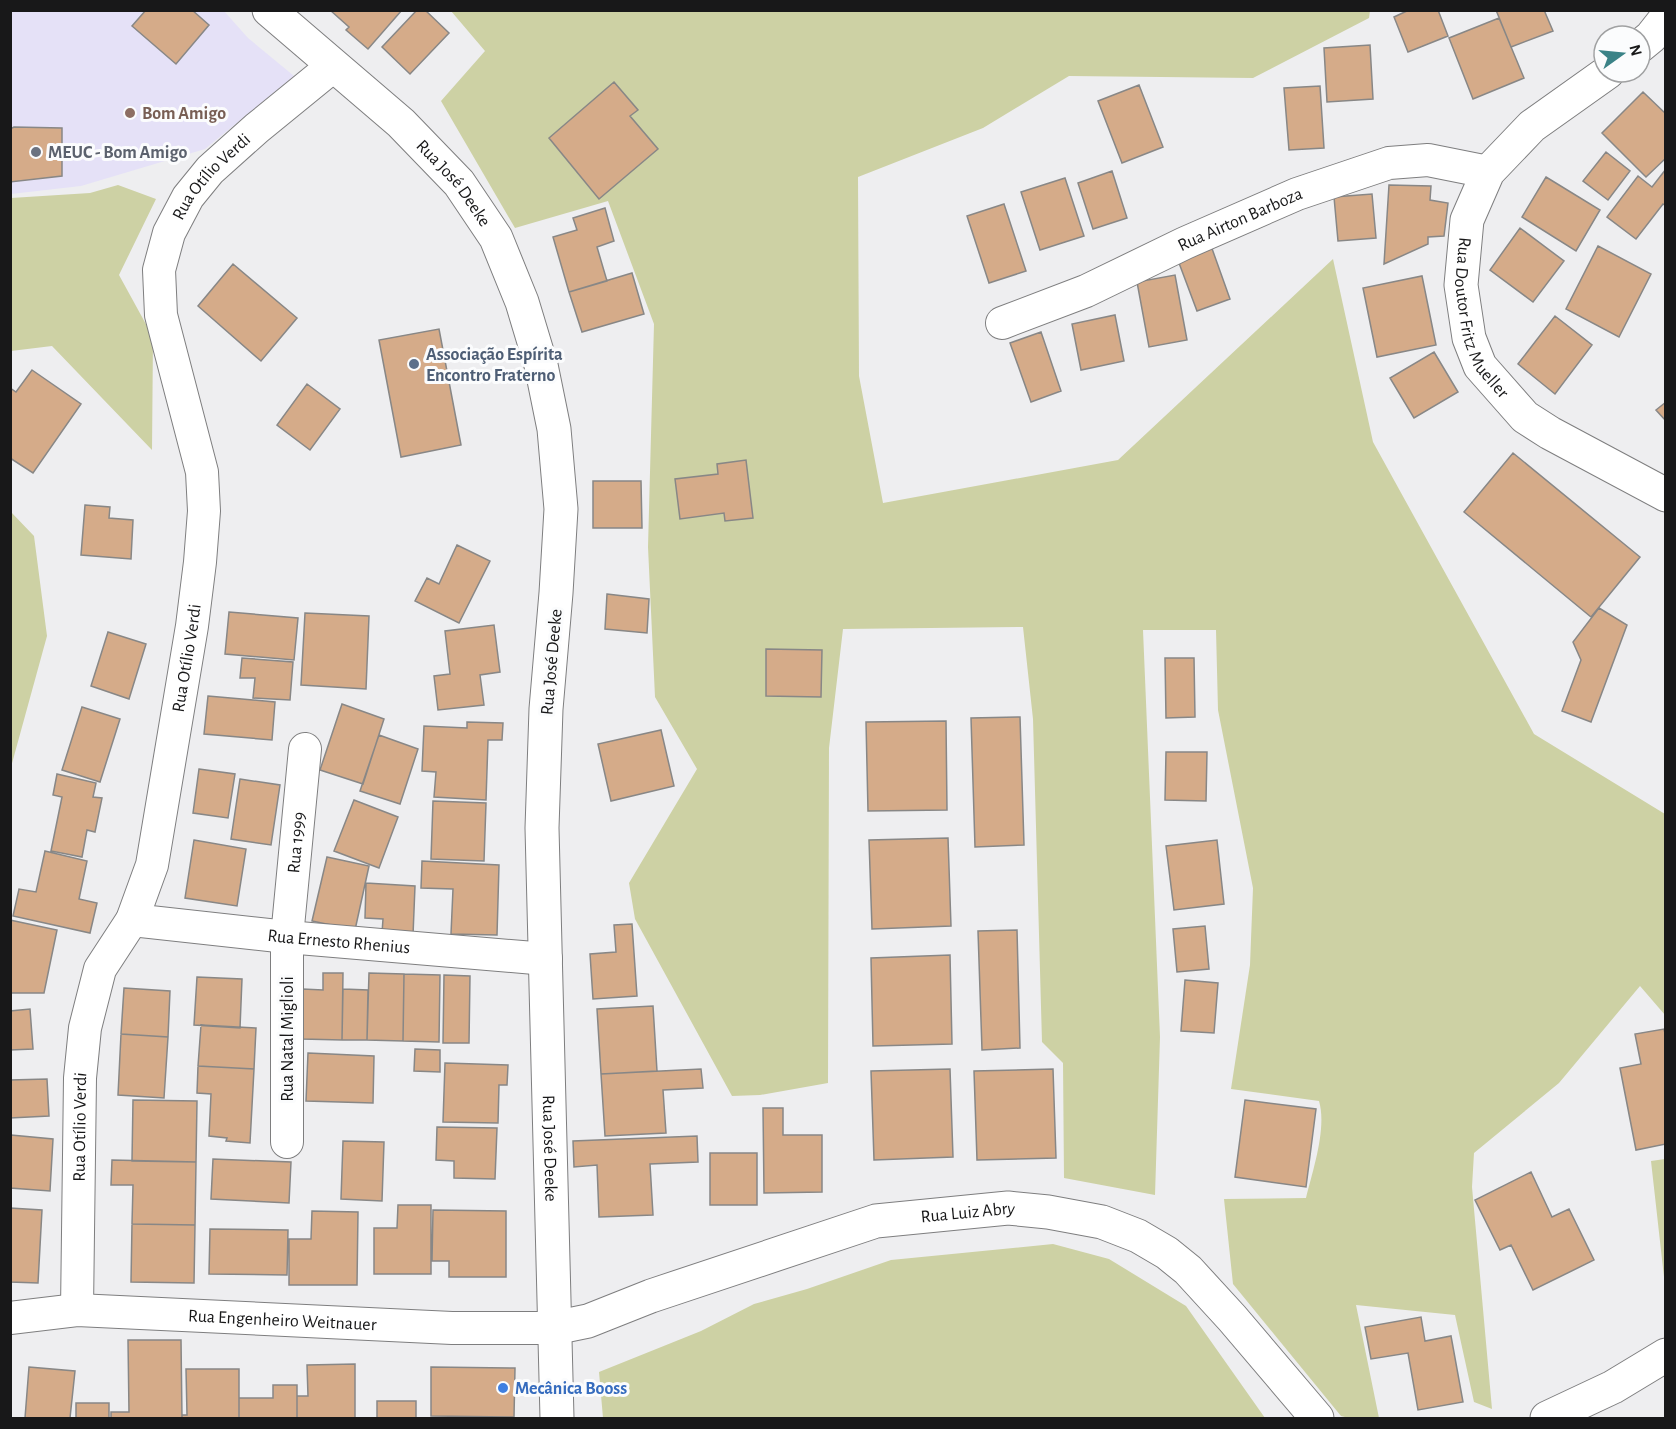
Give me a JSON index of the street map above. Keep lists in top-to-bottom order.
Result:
{
  "streets": {
    "street": [
      "Rua Otílio Verdi",
      "Rua José Deeke",
      "Rua Airton Barboza",
      "Rua Doutor Fritz Mueller",
      "Rua 1999",
      "Rua Ernesto Rhenius",
      "Rua Natal Miglioli",
      "Rua Luiz Abry",
      "Rua Engenheiro Weitnauer"
    ]
  },
  "crossings": [
    ["Rua Otílio Verdi", "Rua José Deeke"],
    ["Rua Otílio Verdi", "Rua Ernesto Rhenius"],
    ["Rua Otílio Verdi", "Rua Engenheiro Weitnauer"],
    ["Rua José Deeke", "Rua Ernesto Rhenius"],
    ["Rua José Deeke", "Rua Luiz Abry"],
    ["Rua José Deeke", "Rua Engenheiro Weitnauer"],
    ["Rua Airton Barboza", "Rua Doutor Fritz Mueller"],
    ["Rua 1999", "Rua Ernesto Rhenius"],
    ["Rua 1999", "Rua Natal Miglioli"],
    ["Rua Ernesto Rhenius", "Rua Natal Miglioli"],
    ["Rua Luiz Abry", "Rua Engenheiro Weitnauer"]
  ],
  "places": [
    "Bom Amigo",
    "MEUC - Bom Amigo",
    "Associação Espírita Encontro Fraterno",
    "Mecânica Booss"
  ],
  "north": "right"
}
